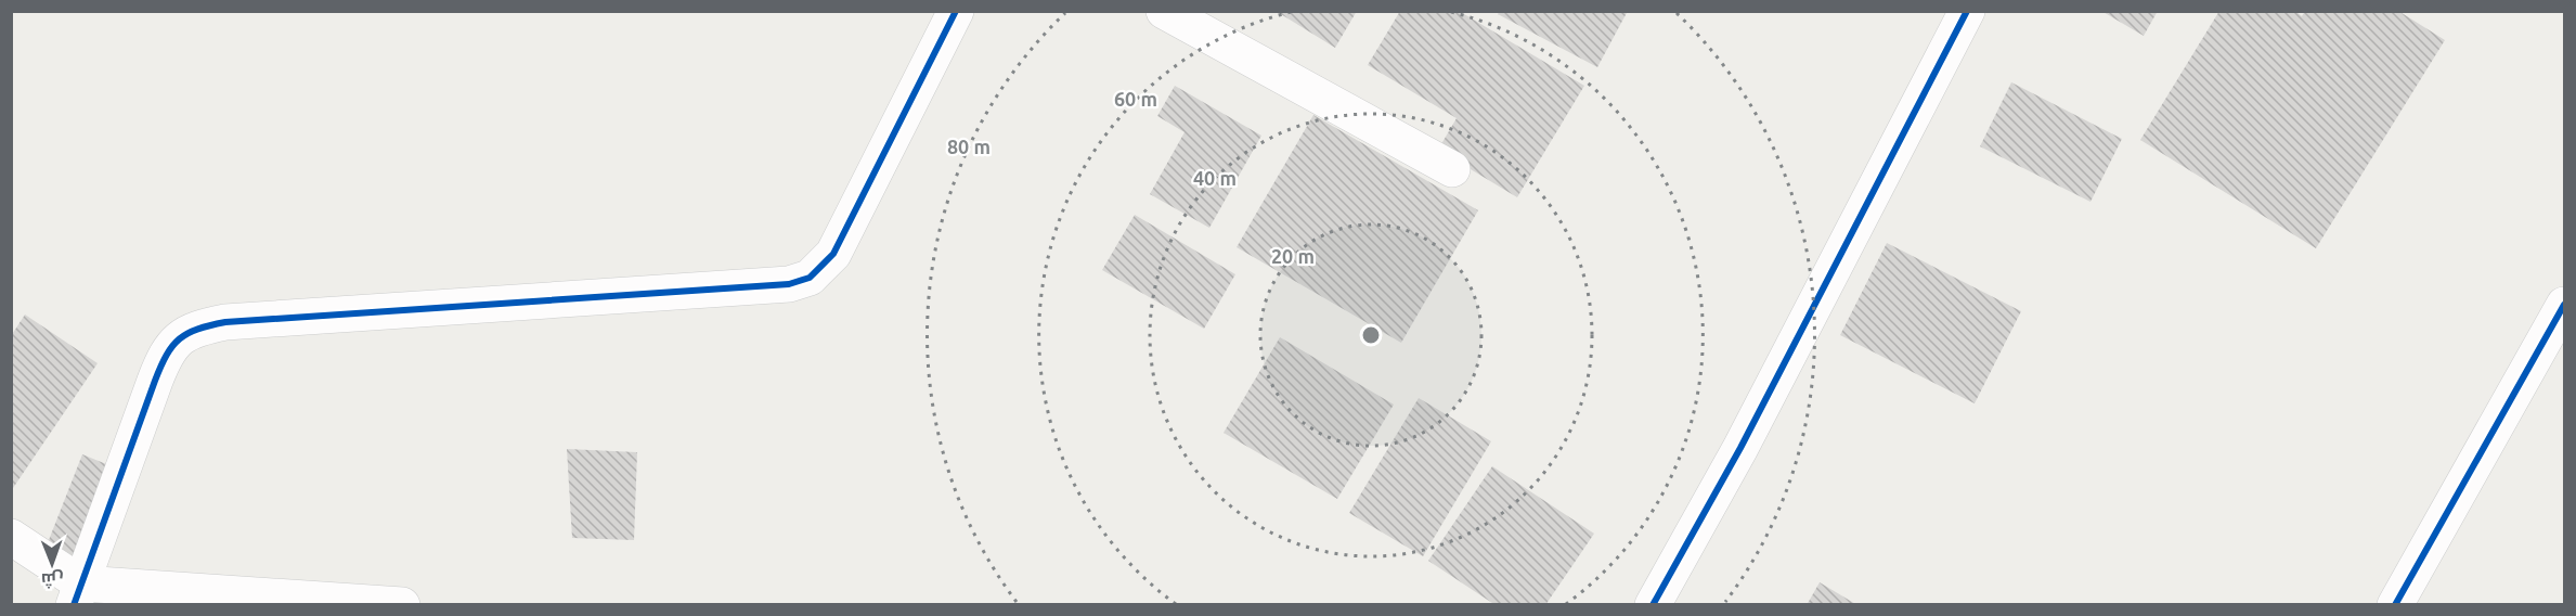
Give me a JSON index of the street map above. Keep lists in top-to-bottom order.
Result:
{
  "north": "bottom",
  "rings": [
    "60 m",
    "80 m",
    "40 m",
    "20 m"
  ]
}
